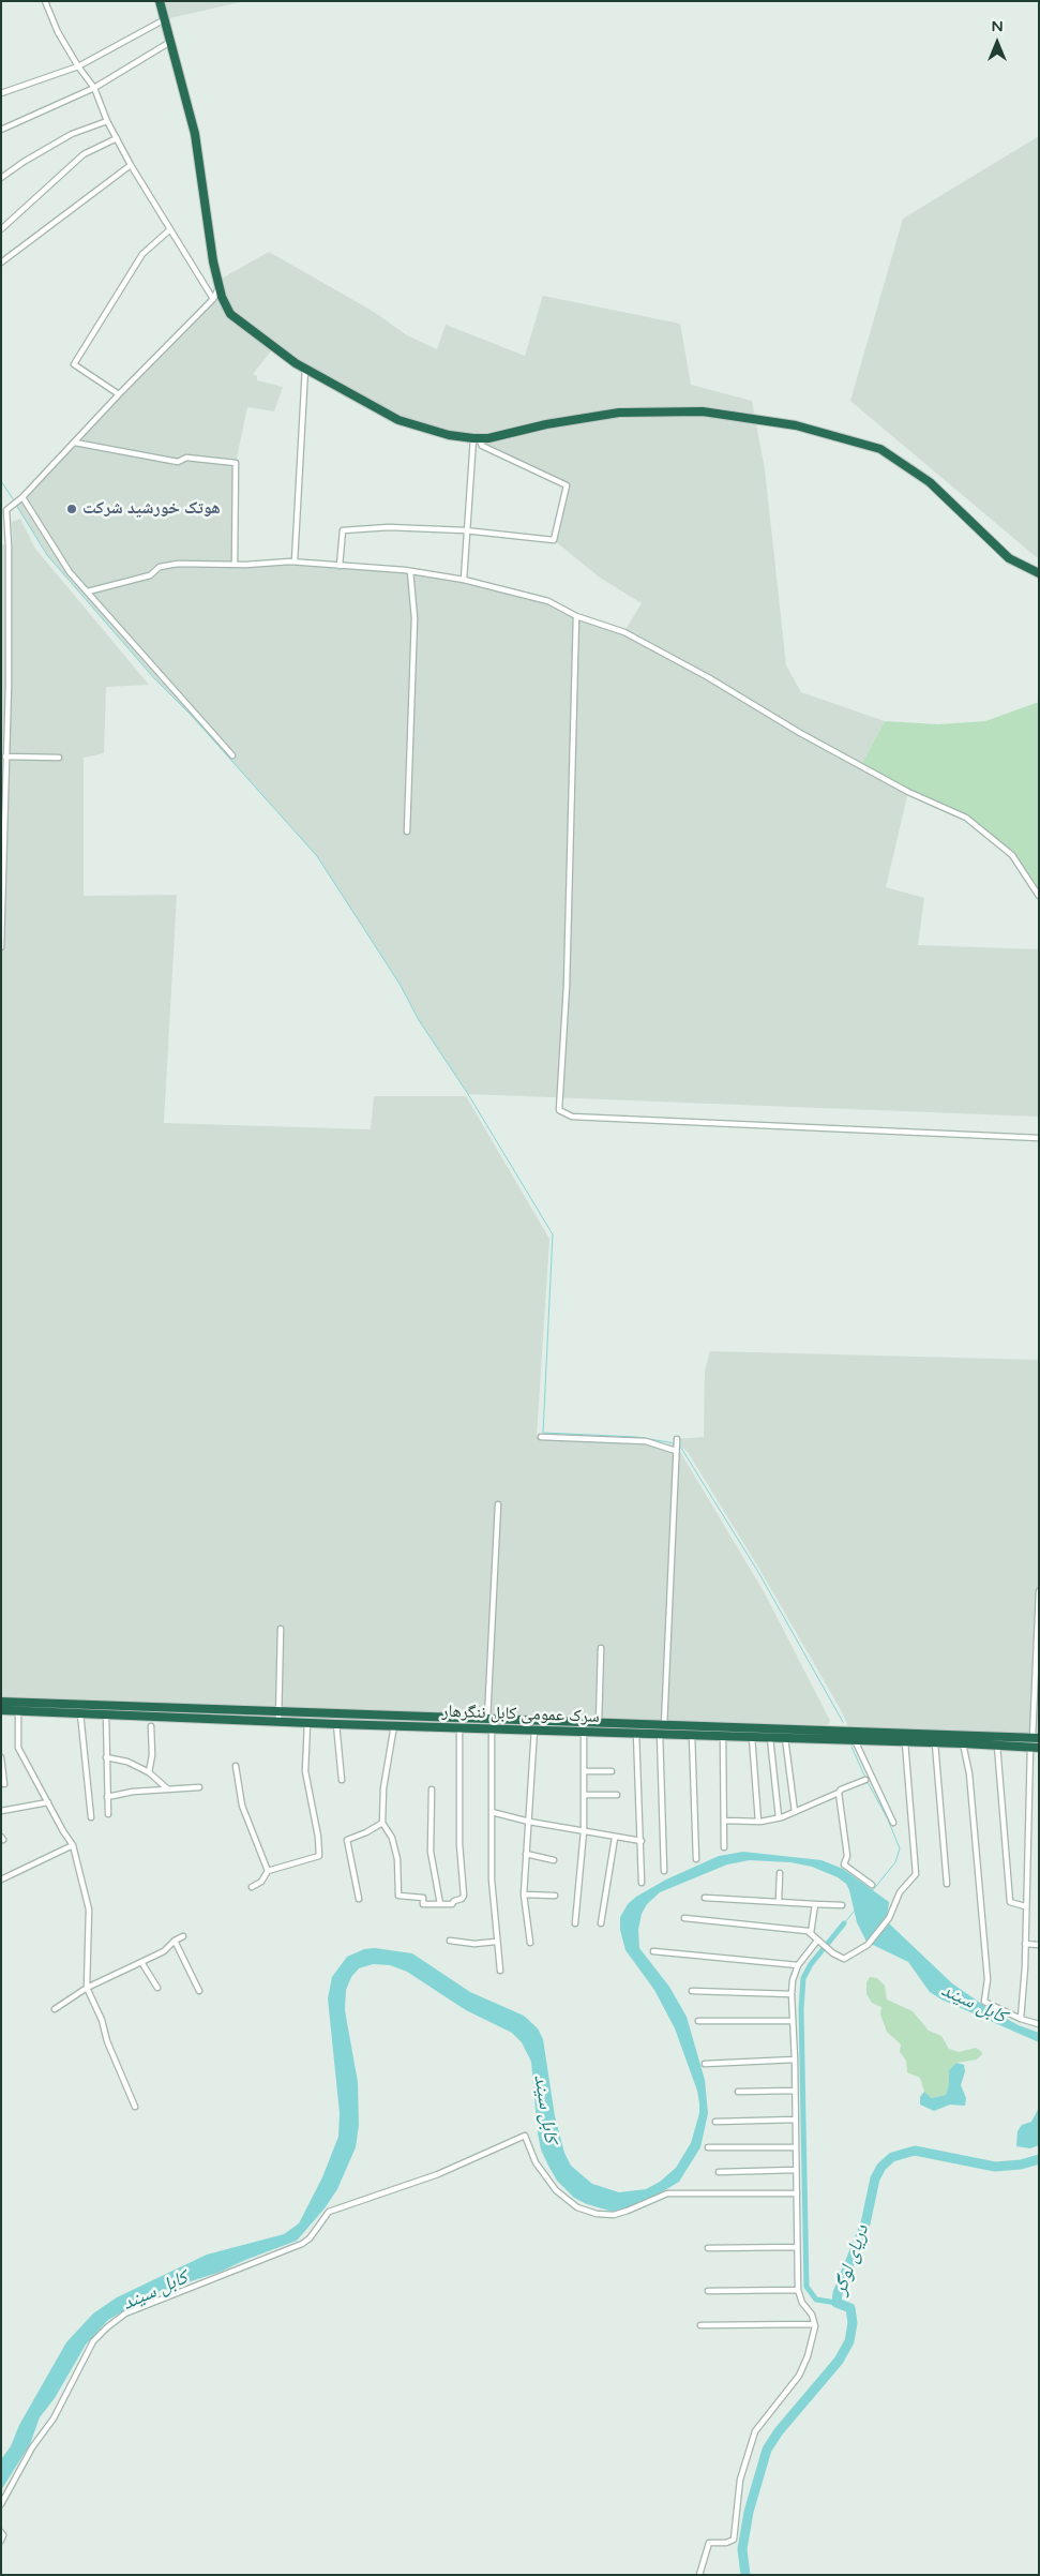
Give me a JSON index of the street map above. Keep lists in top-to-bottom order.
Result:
{
  "streets": {
    "highway": ["سرک عمومی کابل ننگرهار"]
  },
  "water": ["کابل سيند", "دریای لوگر"],
  "places": ["هوتک خورشید شرکت"],
  "north": "top"
}
